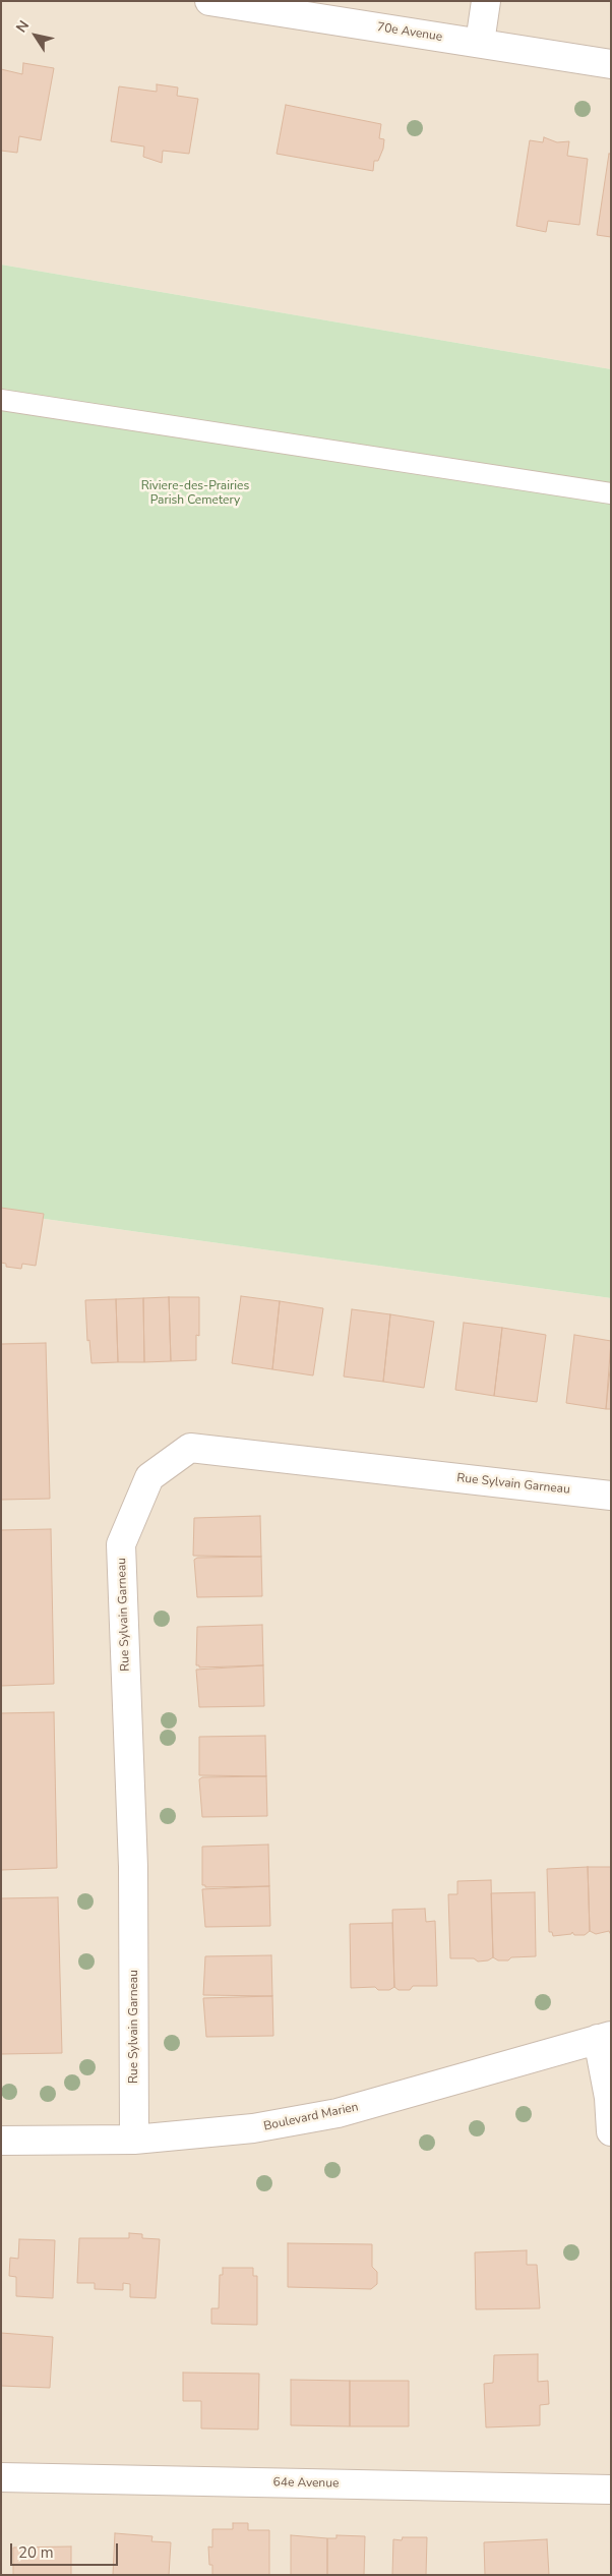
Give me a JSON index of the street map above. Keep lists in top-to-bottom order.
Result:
{
  "streets": {
    "street": [
      "70e Avenue",
      "Rue Sylvain Garneau",
      "Boulevard Marien",
      "64e Avenue"
    ]
  },
  "crossings": [
    ["Rue Sylvain Garneau", "Boulevard Marien"]
  ],
  "parks": ["Riviere-des-Prairies Parish Cemetery"],
  "scale_bar": "20 m",
  "north": "top left"
}
